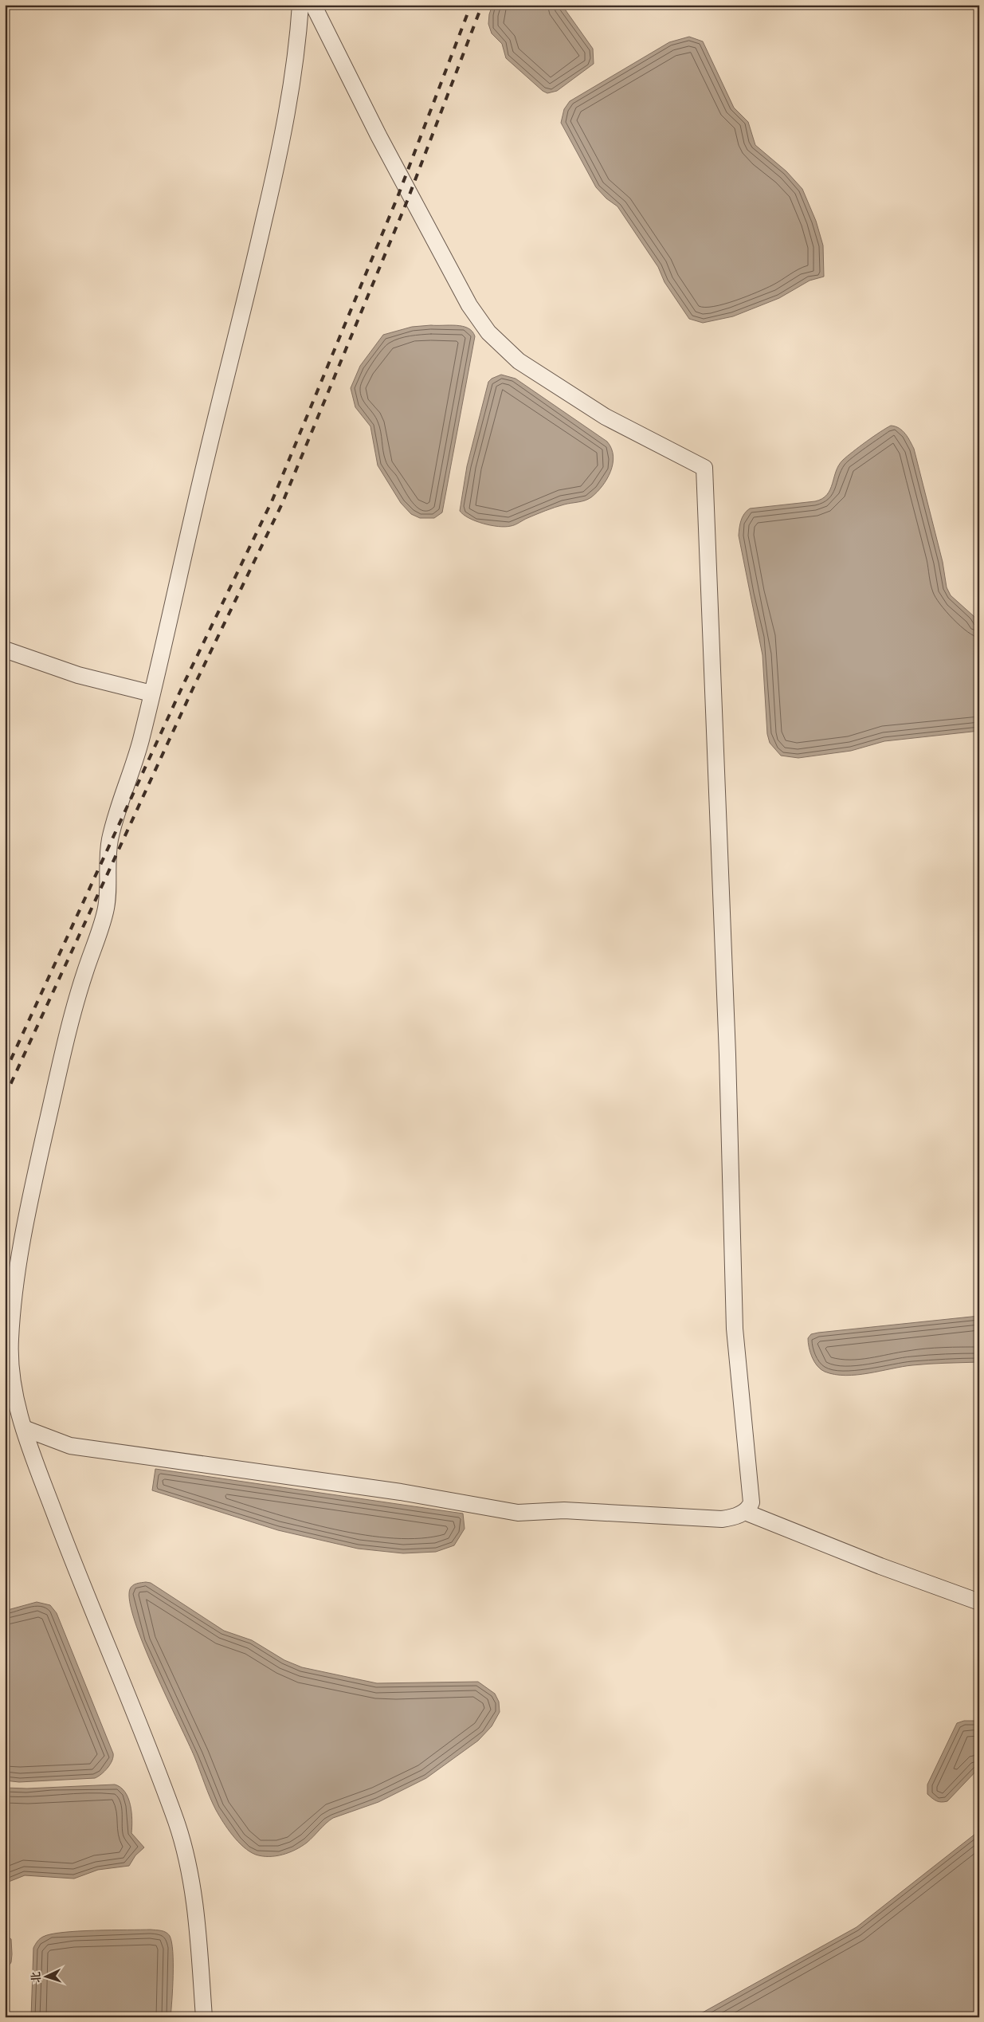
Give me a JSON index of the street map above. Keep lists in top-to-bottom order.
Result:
{
  "north": "left"
}
